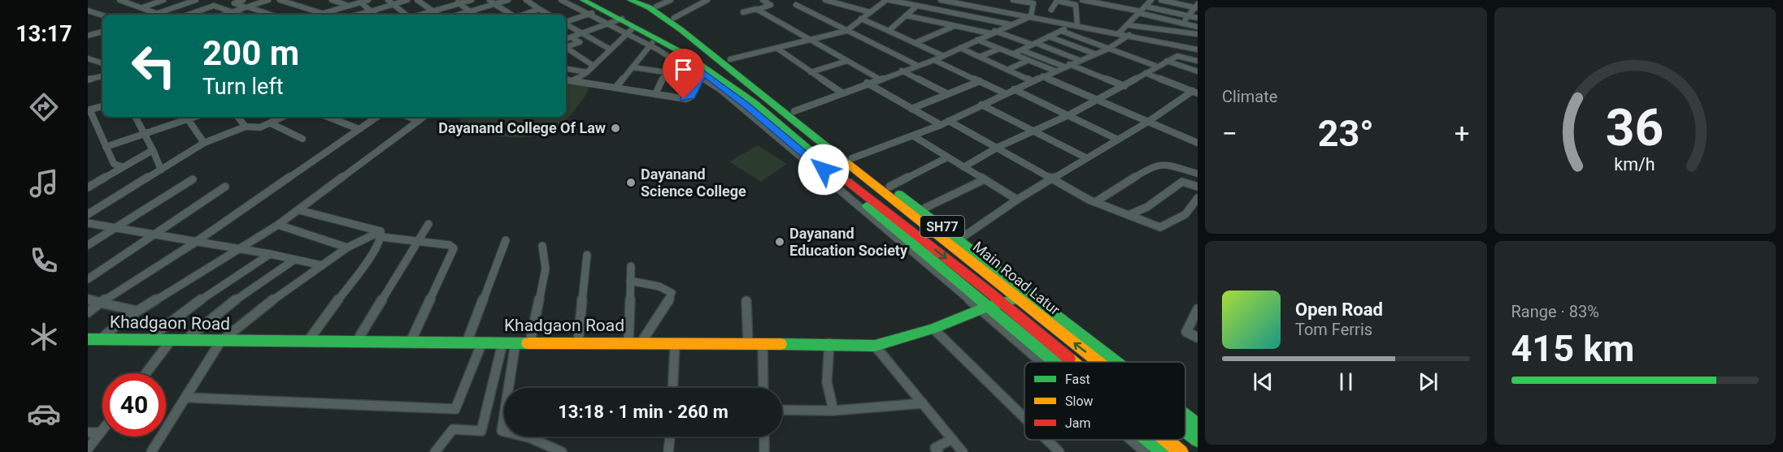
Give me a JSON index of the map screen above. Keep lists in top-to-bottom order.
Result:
{
  "streets": {
    "street": ["SH77", "Main Road Latur", "Khadgaon Road"]
  },
  "crossings": [
    ["Main Road Latur", "Khadgaon Road"]
  ],
  "places": ["Dayanand College Of Law", "Dayanand Science College", "Dayanand Education Society"],
  "legend": ["Fast", "Slow", "Jam"],
  "page": {
    "tabs": "13:17",
    "tile": [
      "Climate",
      ["Range · 83%", "415 km"]
    ],
    "turn": ["200 m", "Turn left"],
    "heat": ["−", "23°", "+"],
    "song": ["Open Road", "Tom Ferris"],
    "limit": "40",
    "trip": "13:18 · 1 min · 260 m",
    "gauge": ["36", "km/h"]
  }
}
